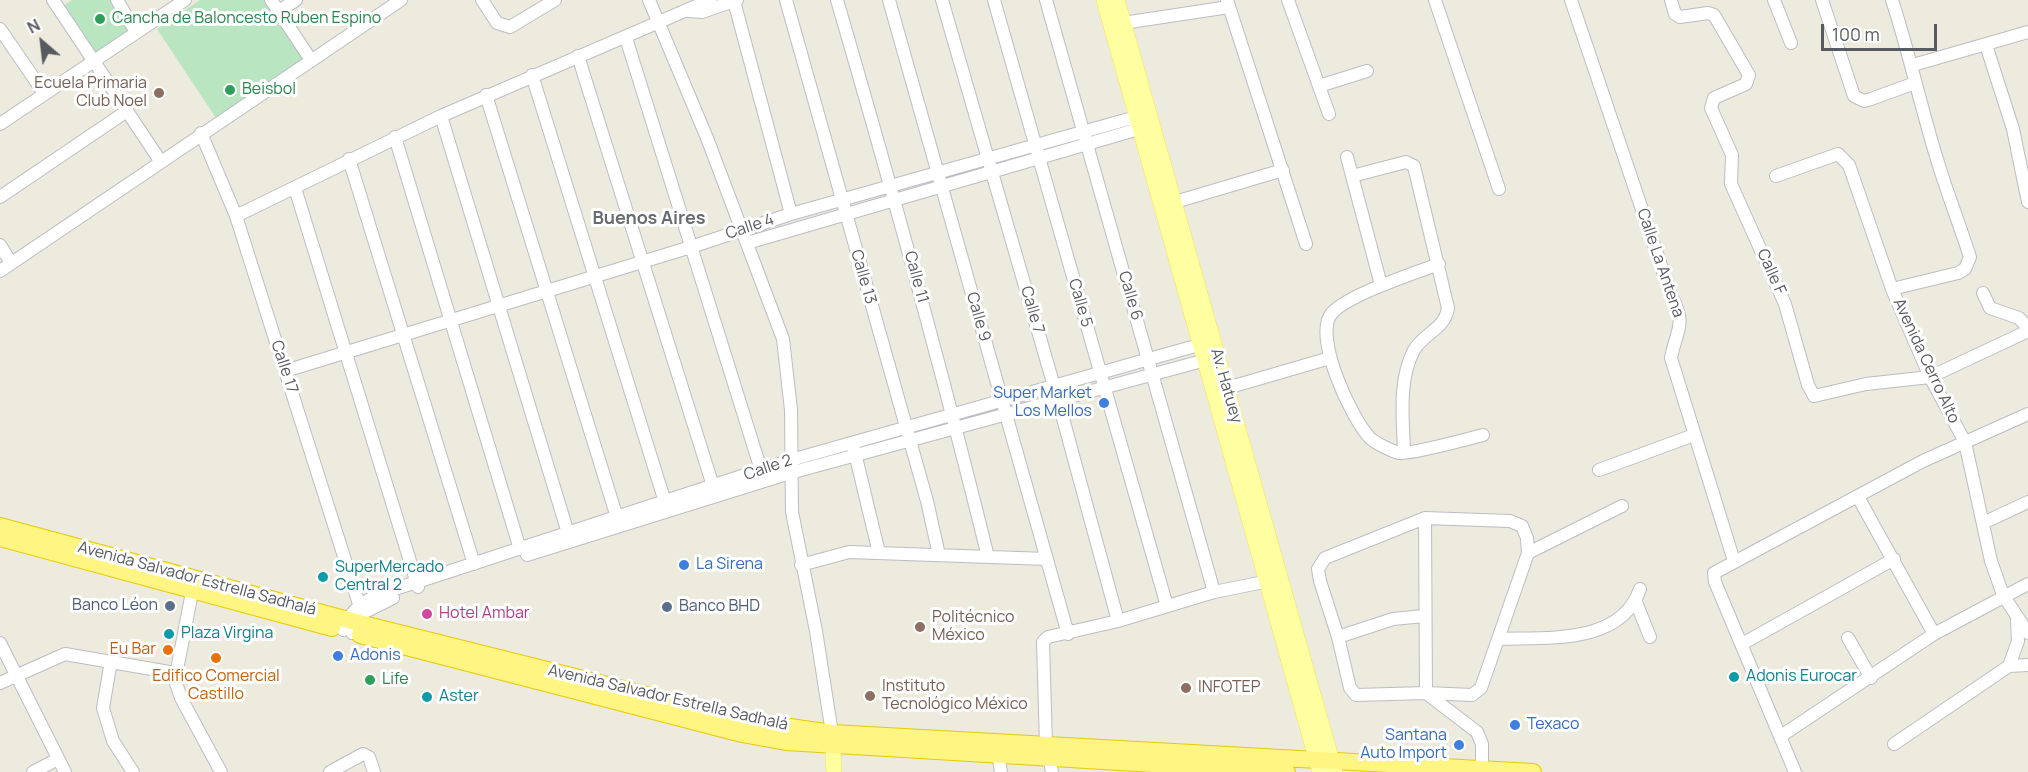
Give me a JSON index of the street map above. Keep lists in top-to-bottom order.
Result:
{
  "streets": {
    "highway": ["Avenida Salvador Estrella Sadhalá"],
    "main road": ["Av. Hatuey"],
    "street": [
      "Calle 4",
      "Calle La Antena",
      "Calle F",
      "Calle 13",
      "Calle 11",
      "Calle 6",
      "Calle 5",
      "Calle 7",
      "Calle 9",
      "Avenida Cerro Alto",
      "Calle 17",
      "Calle 2"
    ]
  },
  "crossings": [
    ["Calle 4", "Calle 13"],
    ["Calle 4", "Calle 11"],
    ["Calle 4", "Calle 6"],
    ["Calle 4", "Calle 5"],
    ["Calle 4", "Calle 7"],
    ["Calle 4", "Calle 9"],
    ["Calle 4", "Calle 17"],
    ["Calle 4", "Av. Hatuey"],
    ["Calle F", "Avenida Cerro Alto"],
    ["Calle 13", "Calle 2"],
    ["Calle 11", "Calle 2"],
    ["Calle 6", "Calle 2"],
    ["Calle 5", "Calle 2"],
    ["Calle 7", "Calle 2"],
    ["Calle 9", "Calle 2"],
    ["Calle 17", "Calle 2"],
    ["Av. Hatuey", "Calle 2"],
    ["Av. Hatuey", "Avenida Salvador Estrella Sadhalá"],
    ["Calle 2", "Avenida Salvador Estrella Sadhalá"]
  ],
  "districts": ["Buenos Aires"],
  "places": [
    "Cancha de Baloncesto Ruben Espino",
    "Beisbol",
    "Ecuela Primaria Club Noel",
    "Super Market Los Mellos",
    "La Sirena",
    "SuperMercado Central 2",
    "Banco Léon",
    "Banco BHD",
    "Hotel Ambar",
    "Politécnico México",
    "Plaza Virgina",
    "Eu Bar",
    "Adonis",
    "Edifico Comercial Castillo",
    "Adonis Eurocar",
    "Life",
    "INFOTEP",
    "Instituto Tecnológico México",
    "Aster",
    "Texaco",
    "Santana Auto Import"
  ],
  "scale_bar": "100 m",
  "north": "top left"
}
